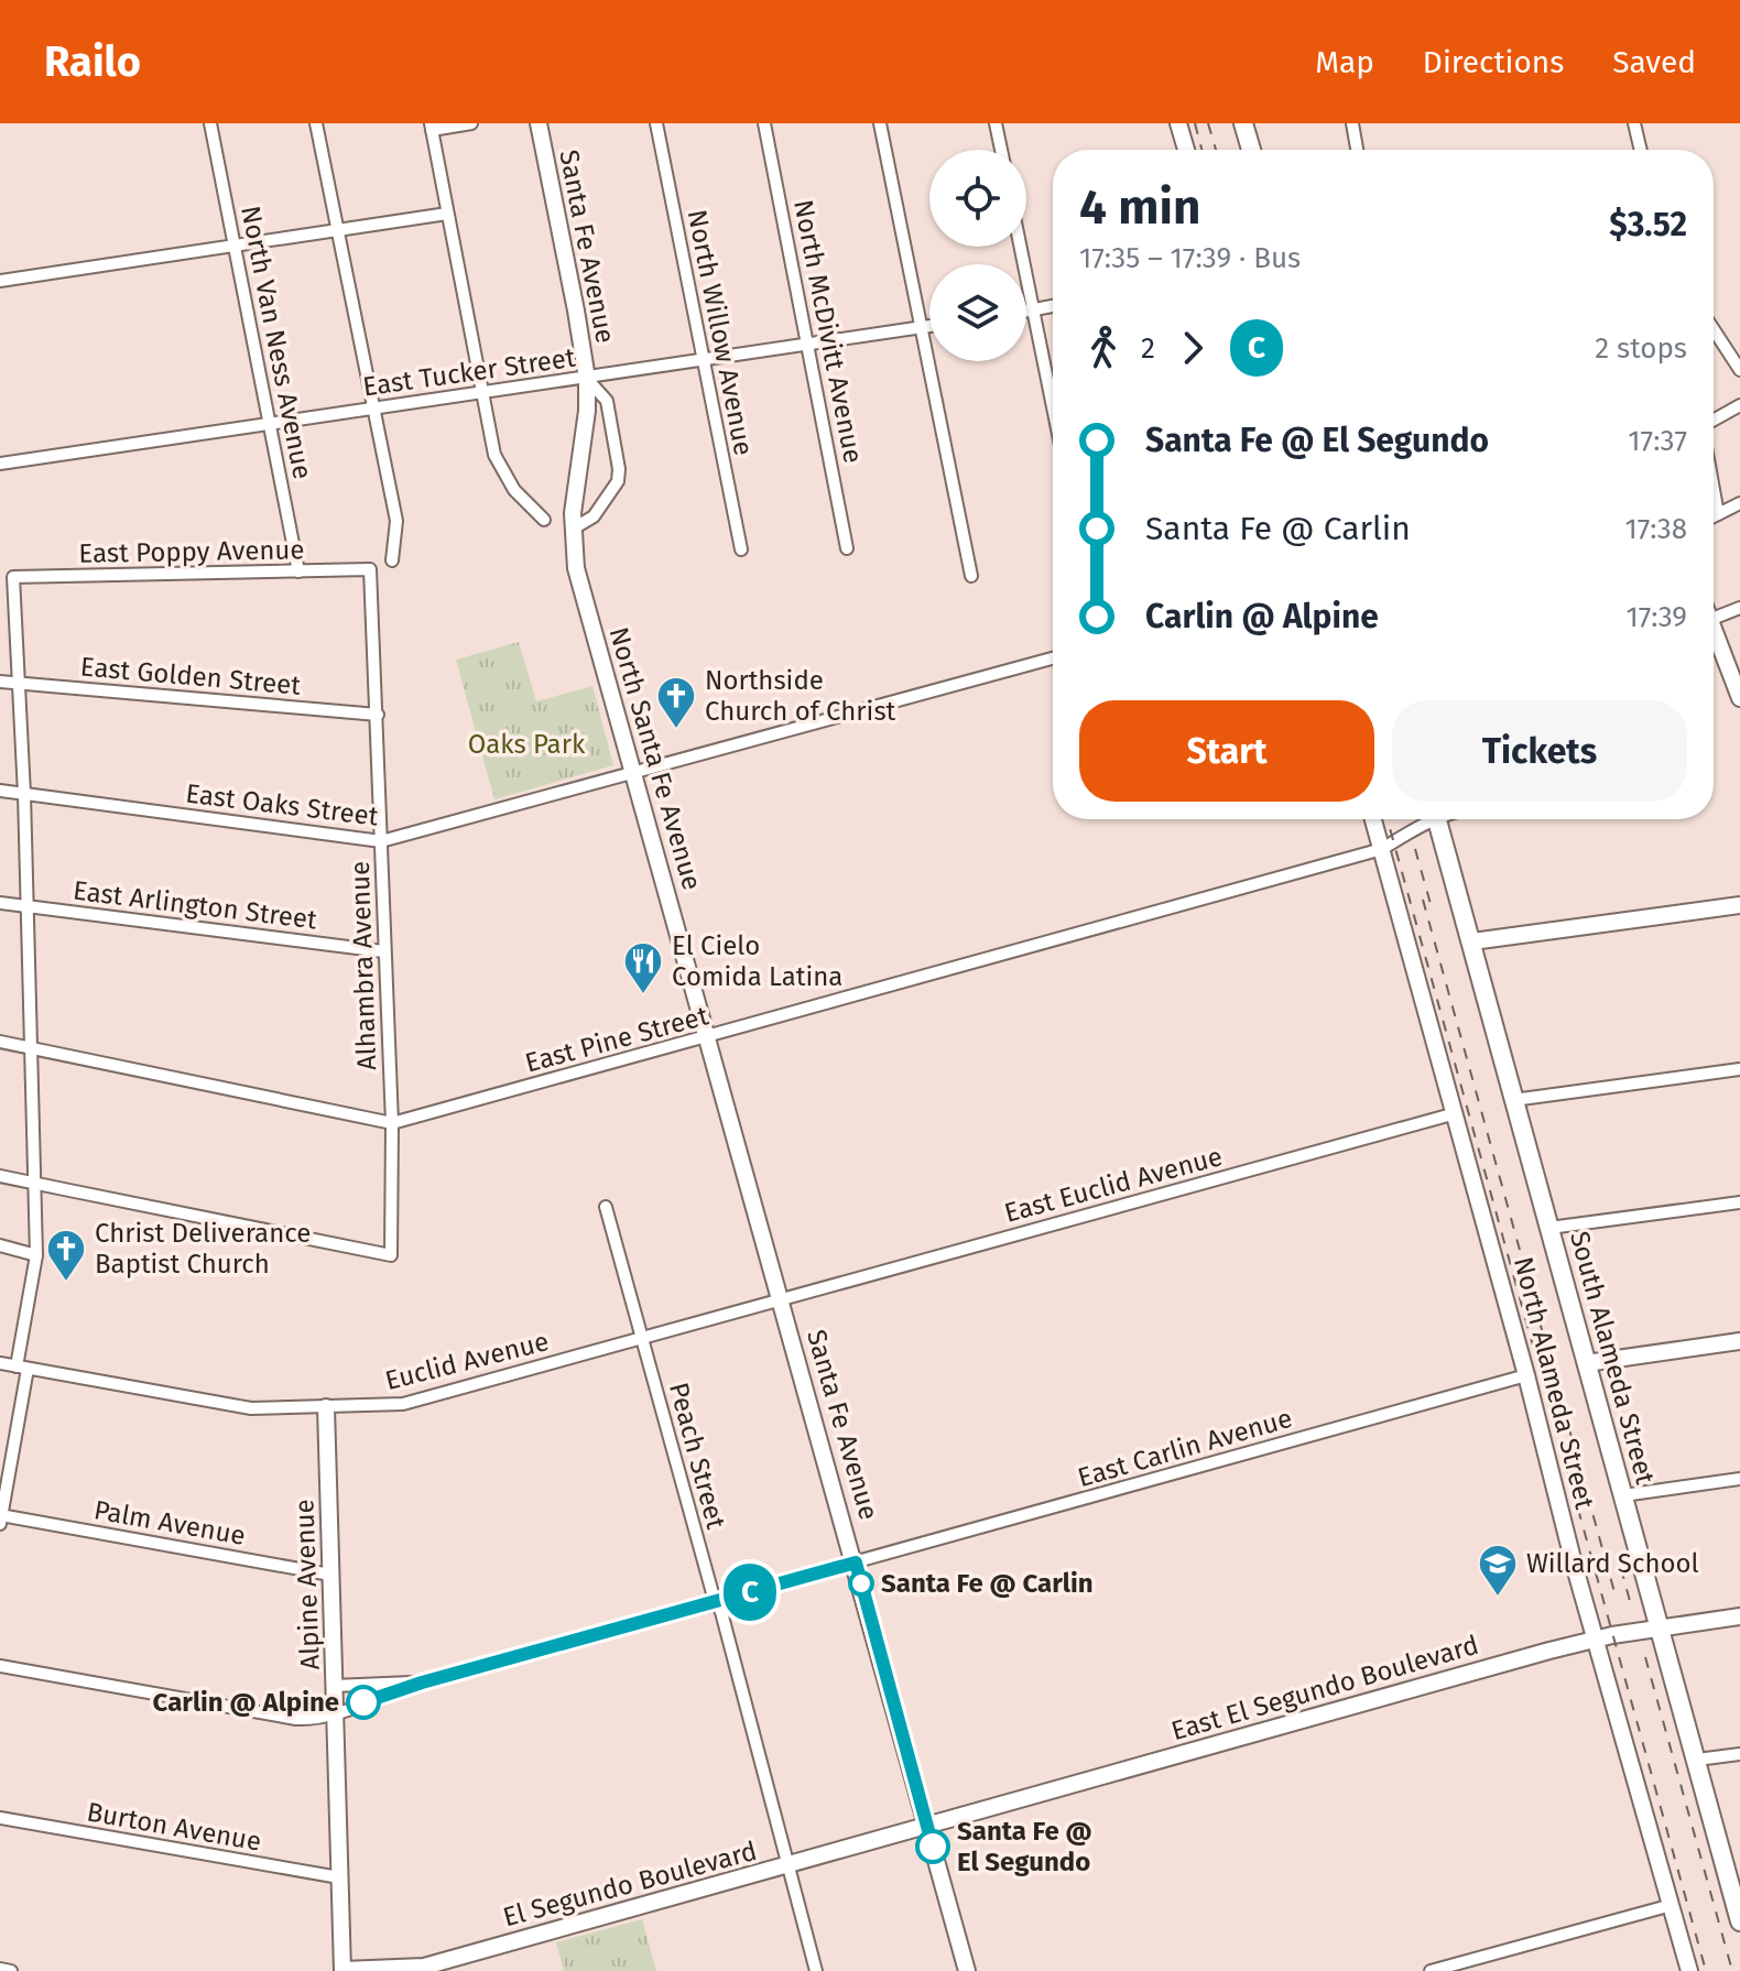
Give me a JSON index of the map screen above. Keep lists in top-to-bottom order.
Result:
{
  "streets": {
    "main road": ["South Alameda Street"],
    "street": [
      "Santa Fe Avenue",
      "North McDivitt Avenue",
      "North Willow Avenue",
      "North Van Ness Avenue",
      "East Tucker Street",
      "East Poppy Avenue",
      "East Golden Street",
      "North Santa Fe Avenue",
      "East Oaks Street",
      "East Arlington Street",
      "Alhambra Avenue",
      "East Pine Street",
      "East Euclid Avenue",
      "Euclid Avenue",
      "North Alameda Street",
      "East Carlin Avenue",
      "Peach Street",
      "Palm Avenue",
      "Alpine Avenue",
      "East El Segundo Boulevard",
      "Burton Avenue",
      "El Segundo Boulevard"
    ]
  },
  "crossings": [
    ["Santa Fe Avenue", "East Tucker Street"],
    ["Santa Fe Avenue", "North Santa Fe Avenue"],
    ["Santa Fe Avenue", "East Euclid Avenue"],
    ["Santa Fe Avenue", "Euclid Avenue"],
    ["Santa Fe Avenue", "East Carlin Avenue"],
    ["Santa Fe Avenue", "East El Segundo Boulevard"],
    ["Santa Fe Avenue", "El Segundo Boulevard"],
    ["North McDivitt Avenue", "East Tucker Street"],
    ["North Willow Avenue", "East Tucker Street"],
    ["North Van Ness Avenue", "East Tucker Street"],
    ["North Van Ness Avenue", "East Poppy Avenue"],
    ["East Tucker Street", "North Santa Fe Avenue"],
    ["East Poppy Avenue", "East Golden Street"],
    ["East Poppy Avenue", "Alhambra Avenue"],
    ["East Golden Street", "Alhambra Avenue"],
    ["North Santa Fe Avenue", "East Oaks Street"],
    ["North Santa Fe Avenue", "East Pine Street"],
    ["North Santa Fe Avenue", "East Euclid Avenue"],
    ["North Santa Fe Avenue", "Euclid Avenue"],
    ["East Oaks Street", "Alhambra Avenue"],
    ["East Arlington Street", "Alhambra Avenue"],
    ["Alhambra Avenue", "East Pine Street"],
    ["East Pine Street", "North Alameda Street"],
    ["East Euclid Avenue", "Euclid Avenue"],
    ["East Euclid Avenue", "North Alameda Street"],
    ["South Alameda Street", "East El Segundo Boulevard"],
    ["Euclid Avenue", "Peach Street"],
    ["Euclid Avenue", "Alpine Avenue"],
    ["North Alameda Street", "East Carlin Avenue"],
    ["North Alameda Street", "East El Segundo Boulevard"],
    ["East Carlin Avenue", "Peach Street"],
    ["Peach Street", "El Segundo Boulevard"],
    ["Palm Avenue", "Alpine Avenue"],
    ["Alpine Avenue", "Burton Avenue"],
    ["Alpine Avenue", "El Segundo Boulevard"],
    ["East El Segundo Boulevard", "El Segundo Boulevard"]
  ],
  "parks": ["Oaks Park"],
  "places": {
    "church": ["Northside Church of Christ", "Christ Deliverance Baptist Church"],
    "restaurant": ["El Cielo Comida Latina"],
    "other": ["Santa Fe @ Carlin", "Carlin @ Alpine", "Santa Fe @ El Segundo"],
    "school or university": ["Willard School"]
  },
  "lines": ["bus line C"],
  "page": {
    "header": "Railo",
    "nav": ["Map", "Directions", "Saved"],
    "on_map": "C",
    "heading": ["4 min", "17:35 – 17:39 · Bus", "$3.52"],
    "legs": ["2", "C", "2 stops"],
    "list": [
      {
        "name": "Santa Fe @ El Segundo",
        "value": "17:37"
      },
      {
        "name": "Santa Fe @ Carlin",
        "value": "17:38"
      },
      {
        "name": "Carlin @ Alpine",
        "value": "17:39"
      }
    ],
    "buttons": ["Start", "Tickets"]
  }
}
